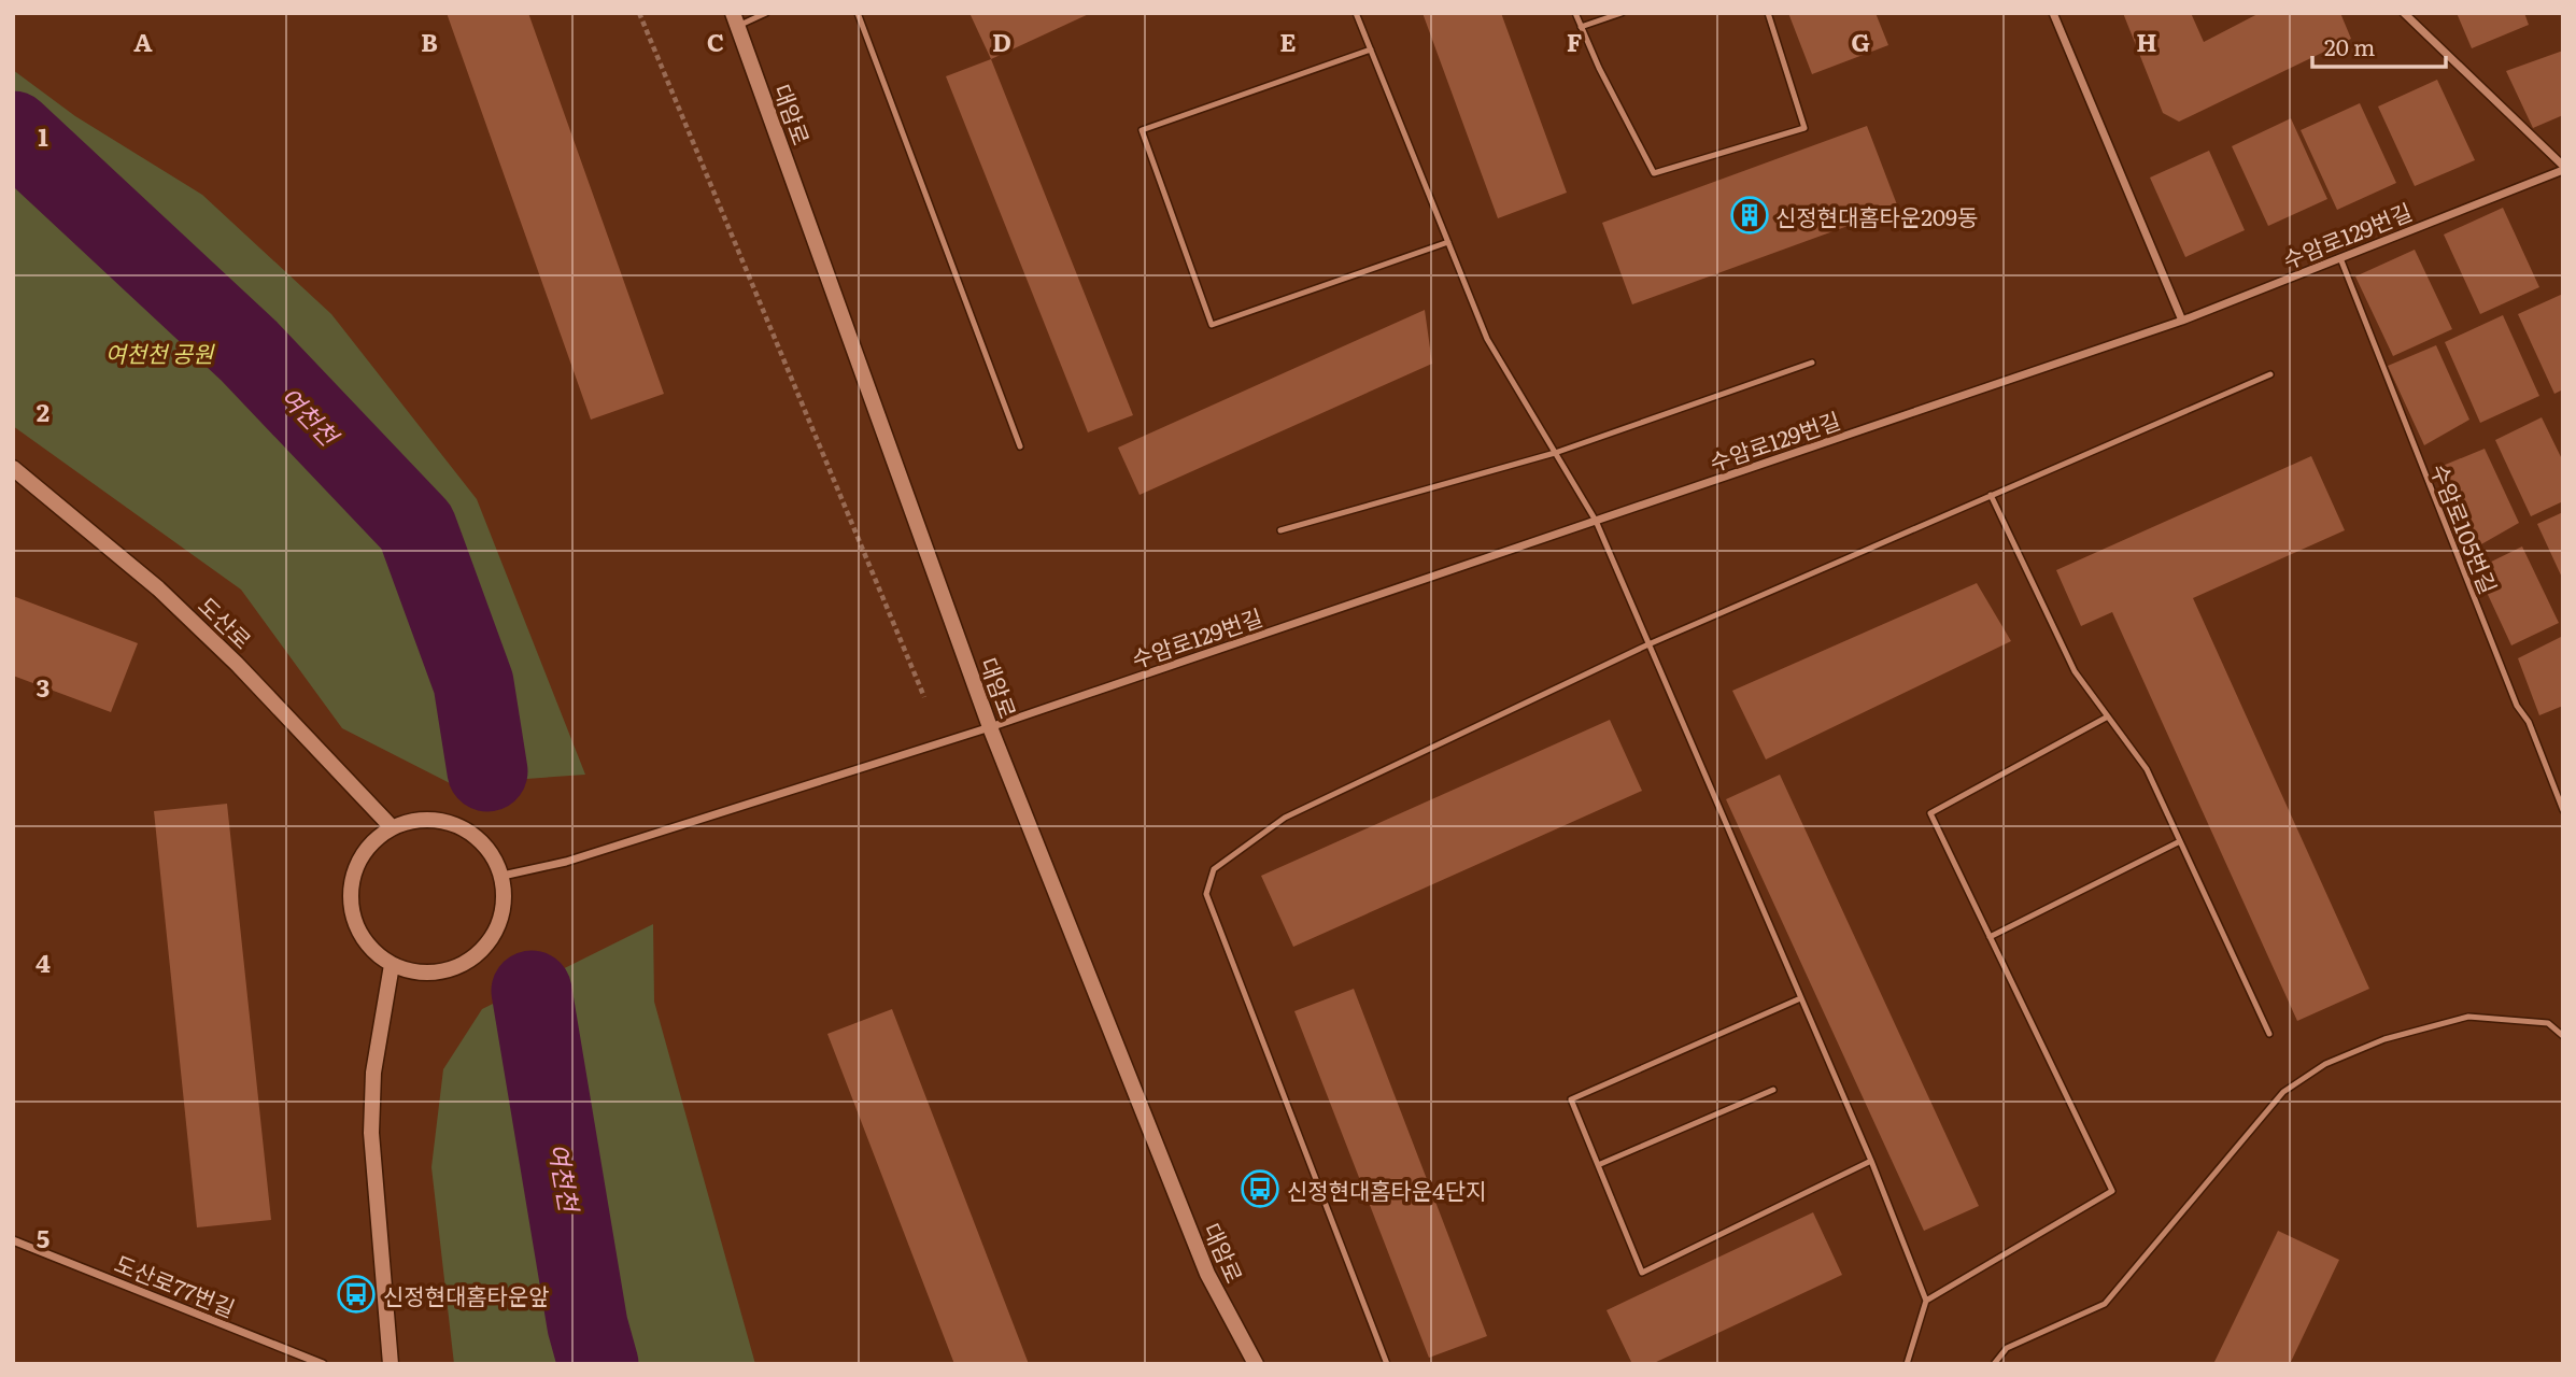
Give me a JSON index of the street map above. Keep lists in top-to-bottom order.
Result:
{
  "streets": {
    "street": [
      "대암로",
      "수암로129번길",
      "도산로",
      "도산로77번길"
    ],
    "lane": ["수암로105번길"]
  },
  "crossings": [
    ["대암로", "수암로129번길"],
    ["수암로129번길", "수암로105번길"],
    ["수암로129번길", "도산로"]
  ],
  "water": ["여천천"],
  "parks": ["여천천 공원"],
  "places": {
    "building": ["신정현대홈타운209동"],
    "bus stop": ["신정현대홈타운4단지", "신정현대홈타운앞"]
  },
  "scale_bar": "20 m",
  "grid": {
    "columns": [
      "A",
      "B",
      "C",
      "D",
      "E",
      "F",
      "G",
      "H"
    ],
    "rows": [
      "1",
      "2",
      "3",
      "4",
      "5"
    ]
  }
}
